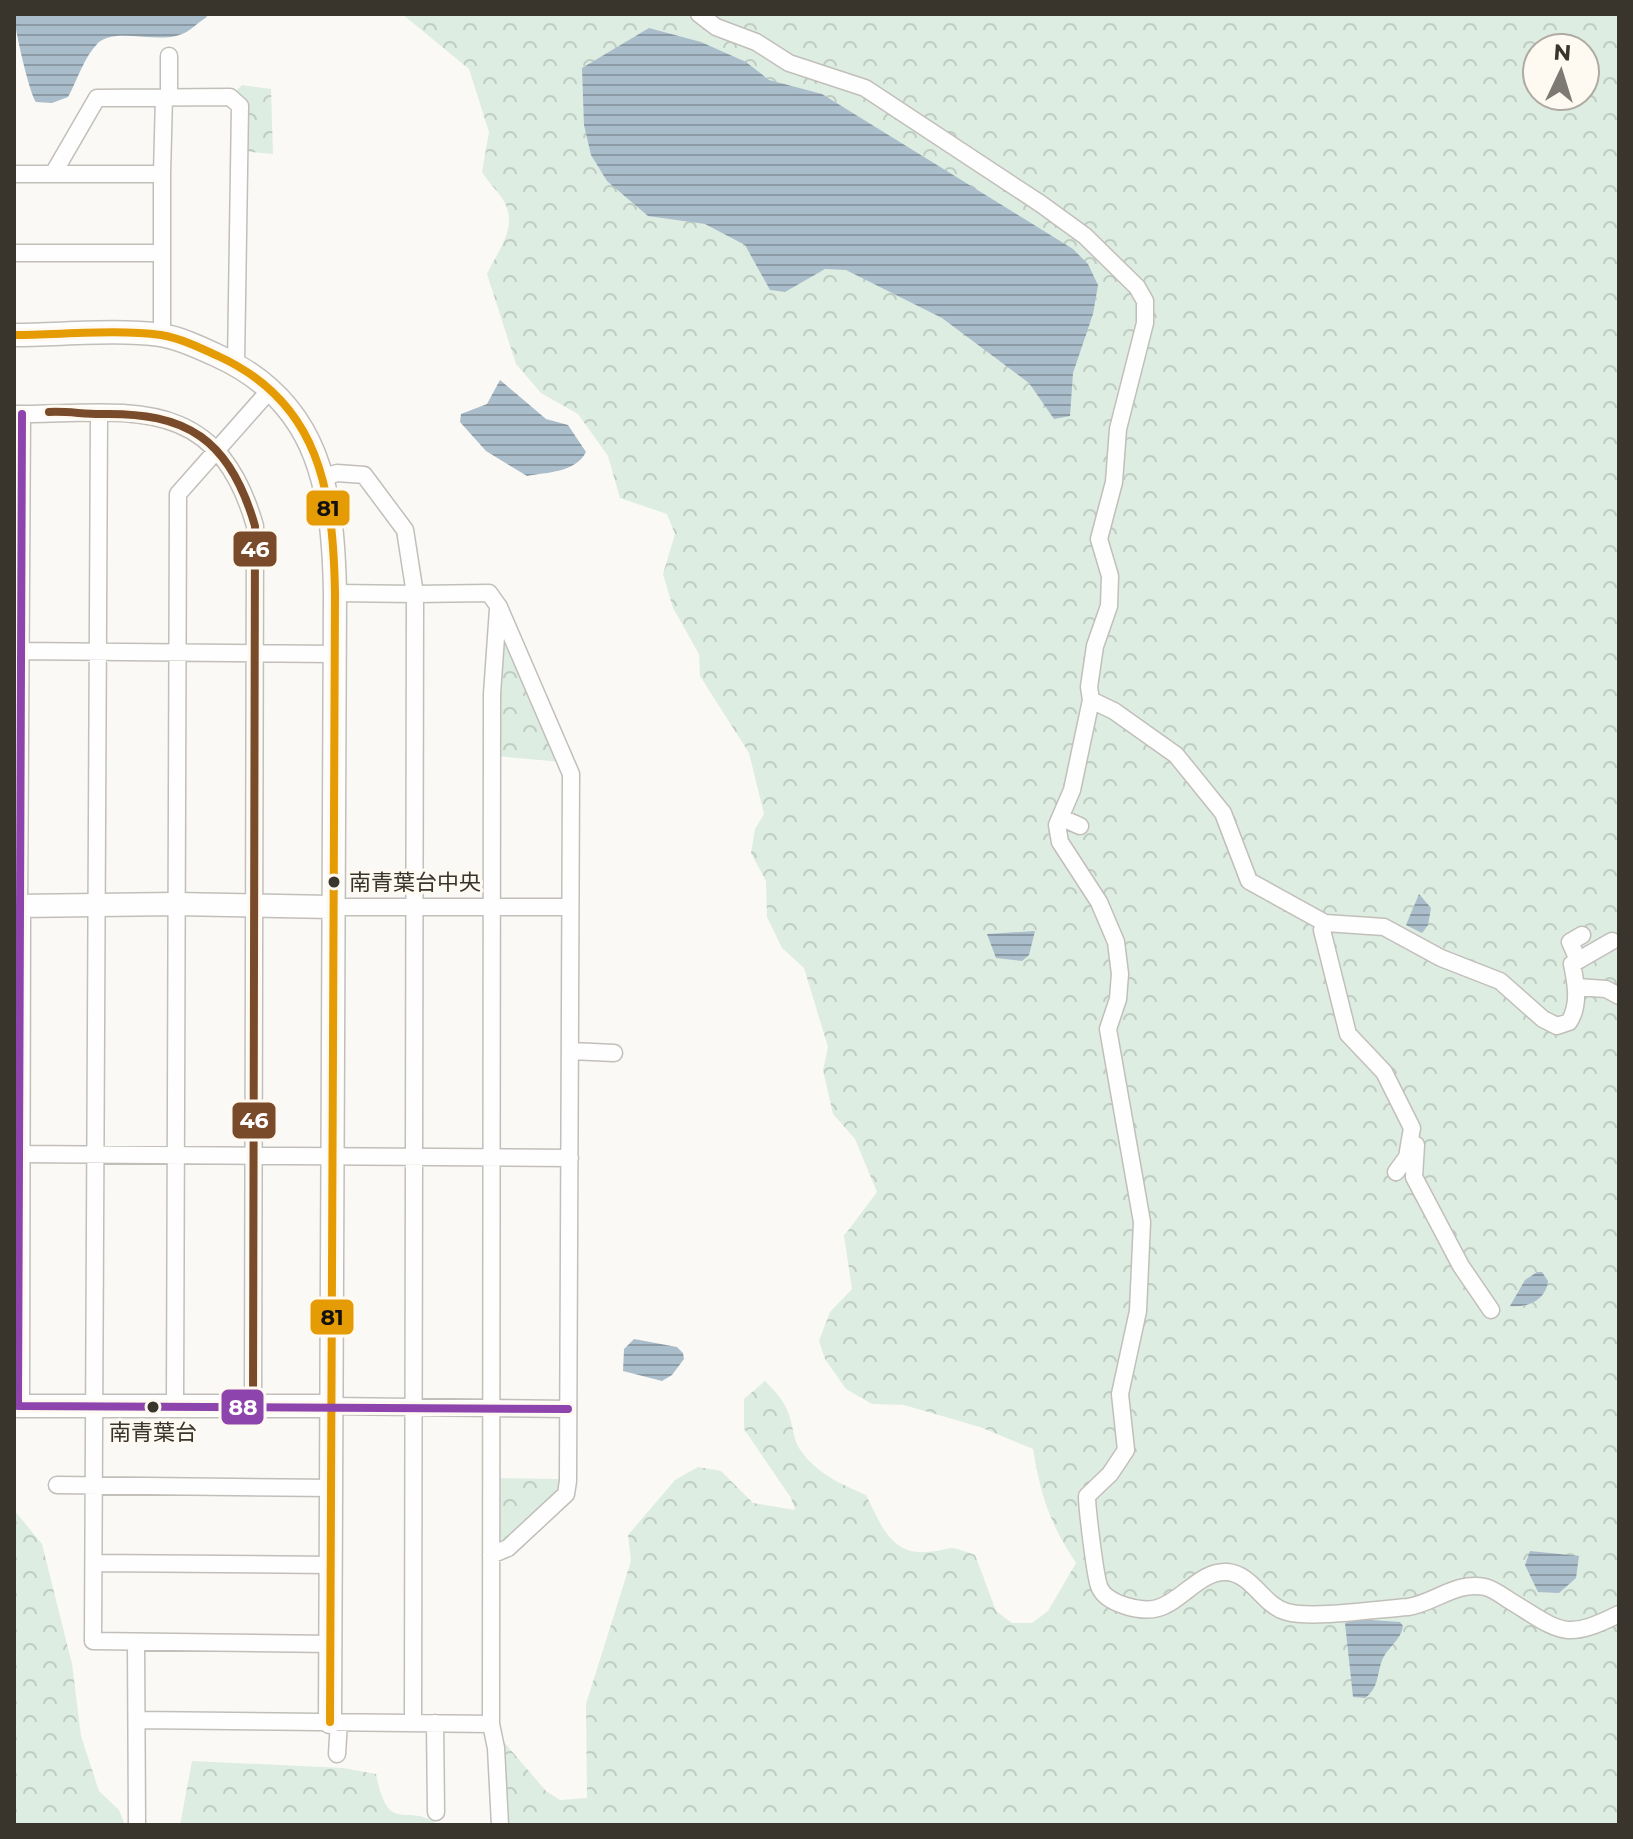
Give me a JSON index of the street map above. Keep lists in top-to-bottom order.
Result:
{
  "places": ["南青葉台中央", "南青葉台"],
  "lines": ["transit line 81", "transit line 46", "transit line 88"],
  "north": "top"
}
